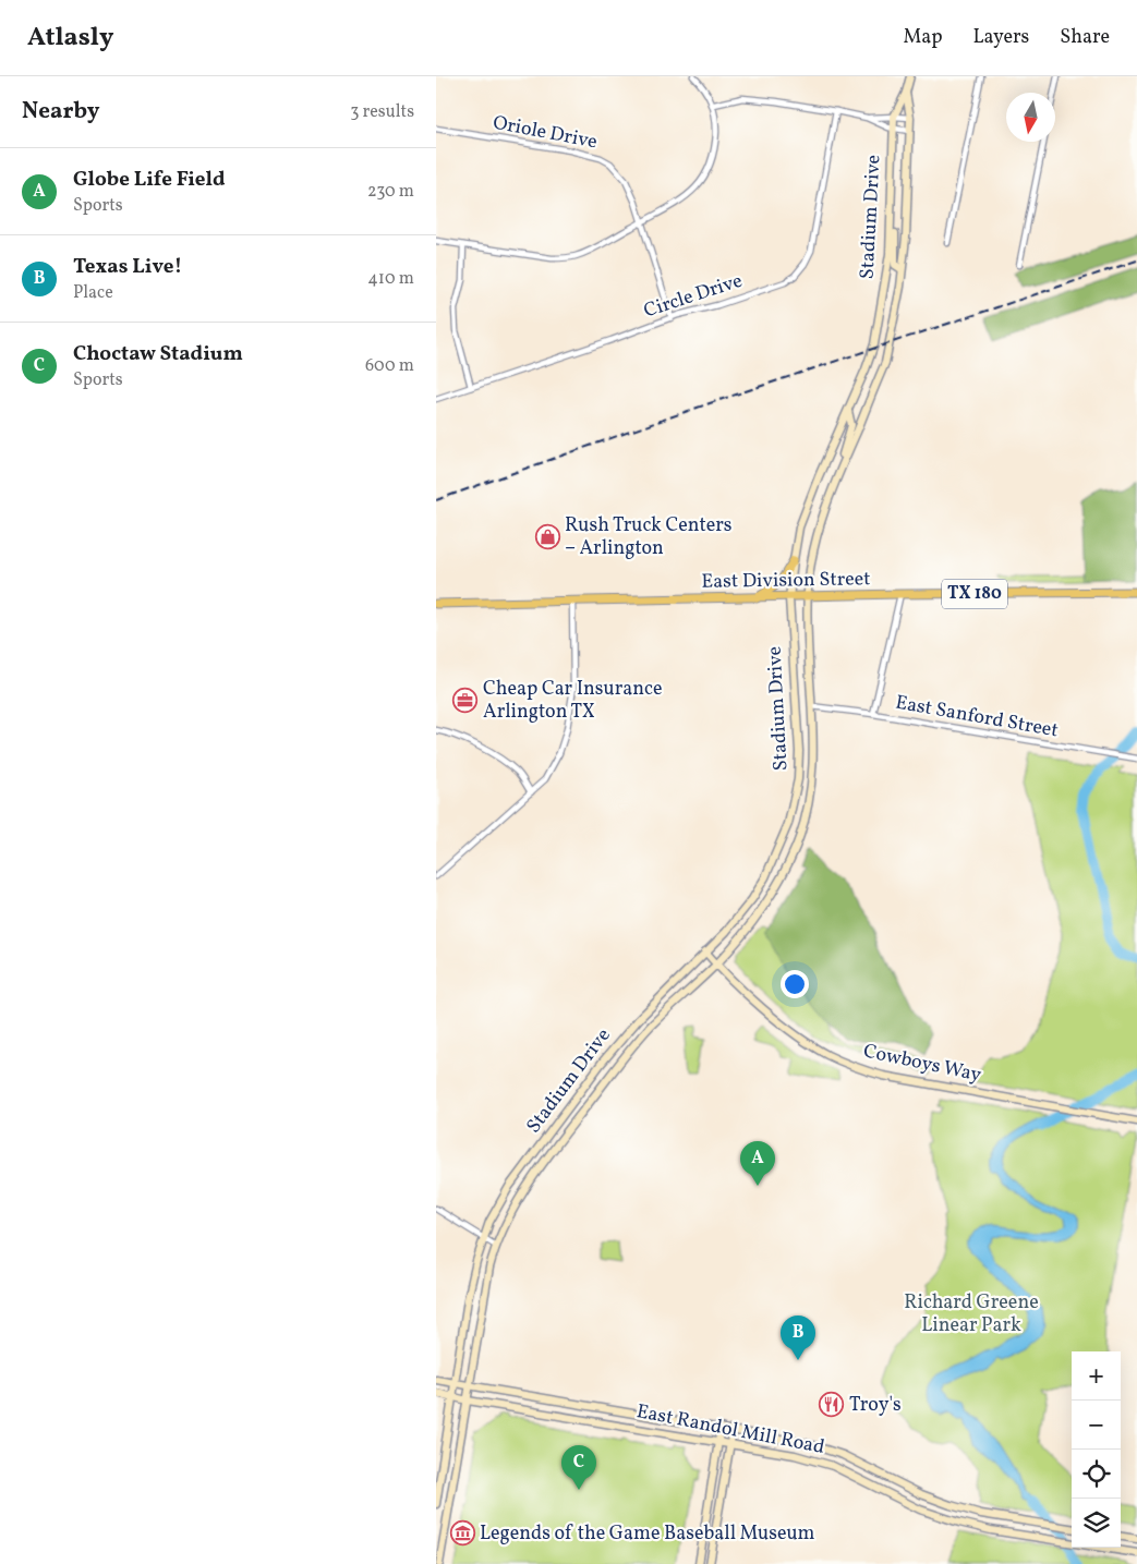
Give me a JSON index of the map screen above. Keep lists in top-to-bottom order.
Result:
{
  "streets": {
    "main road": [
      "Stadium Drive",
      "East Division Street",
      "TX 180",
      "Cowboys Way",
      "East Randol Mill Road"
    ],
    "street": ["Oriole Drive", "Circle Drive", "East Sanford Street"]
  },
  "crossings": [
    ["Oriole Drive", "Circle Drive"],
    ["Stadium Drive", "East Division Street"],
    ["Stadium Drive", "East Sanford Street"],
    ["Stadium Drive", "Cowboys Way"],
    ["Stadium Drive", "East Randol Mill Road"]
  ],
  "parks": ["Richard Greene Linear Park"],
  "places": {
    "shop": ["Rush Truck Centers – Arlington"],
    "office": ["Cheap Car Insurance Arlington TX"],
    "restaurant": ["Troy's"],
    "museum": ["Legends of the Game Baseball Museum"]
  },
  "north": "bottom",
  "page": {
    "header": "Atlasly",
    "nav": ["Map", "Layers", "Share"],
    "heading": ["Nearby", "3 results"],
    "list": [
      {
        "mark": "A",
        "name": "Globe Life Field",
        "note": "Sports",
        "value": "230 m"
      },
      {
        "mark": "B",
        "name": "Texas Live!",
        "note": "Place",
        "value": "410 m"
      },
      {
        "mark": "C",
        "name": "Choctaw Stadium",
        "note": "Sports",
        "value": "600 m"
      }
    ],
    "pins": ["A", "B", "C"],
    "map_buttons": ["+", "−"]
  }
}
